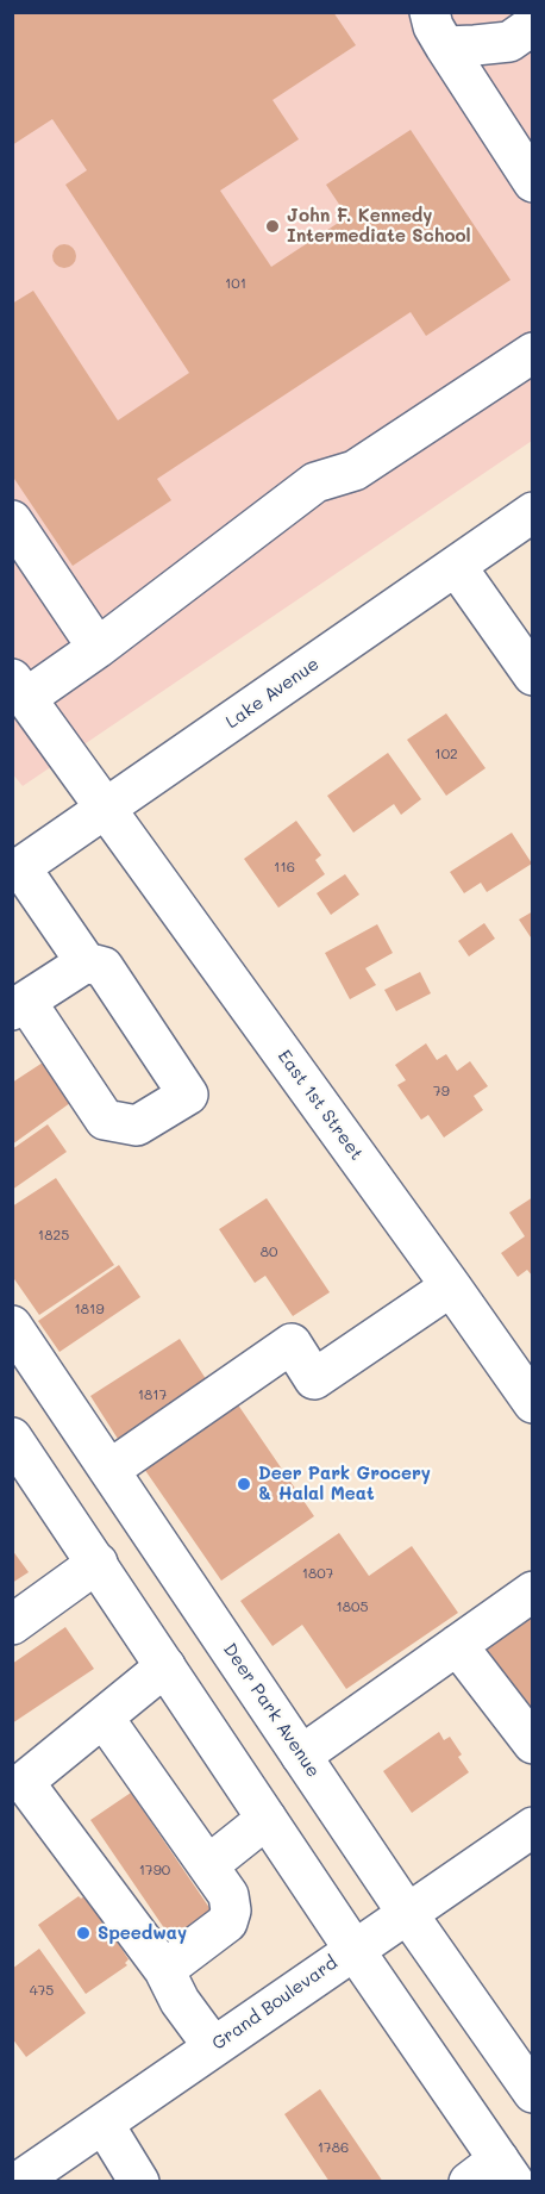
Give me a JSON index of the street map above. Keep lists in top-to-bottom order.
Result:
{
  "streets": {
    "street": [
      "Lake Avenue",
      "East 1st Street",
      "Deer Park Avenue",
      "Grand Boulevard"
    ]
  },
  "crossings": [
    ["Lake Avenue", "East 1st Street"],
    ["Deer Park Avenue", "Grand Boulevard"]
  ],
  "places": ["John F. Kennedy Intermediate School", "Deer Park Grocery & Halal Meat", "Speedway"],
  "house_numbers": [
    "101",
    "102",
    "116",
    "79",
    "1825",
    "80",
    "1819",
    "1817",
    "1807",
    "1805",
    "1790",
    "475",
    "1786"
  ]
}
